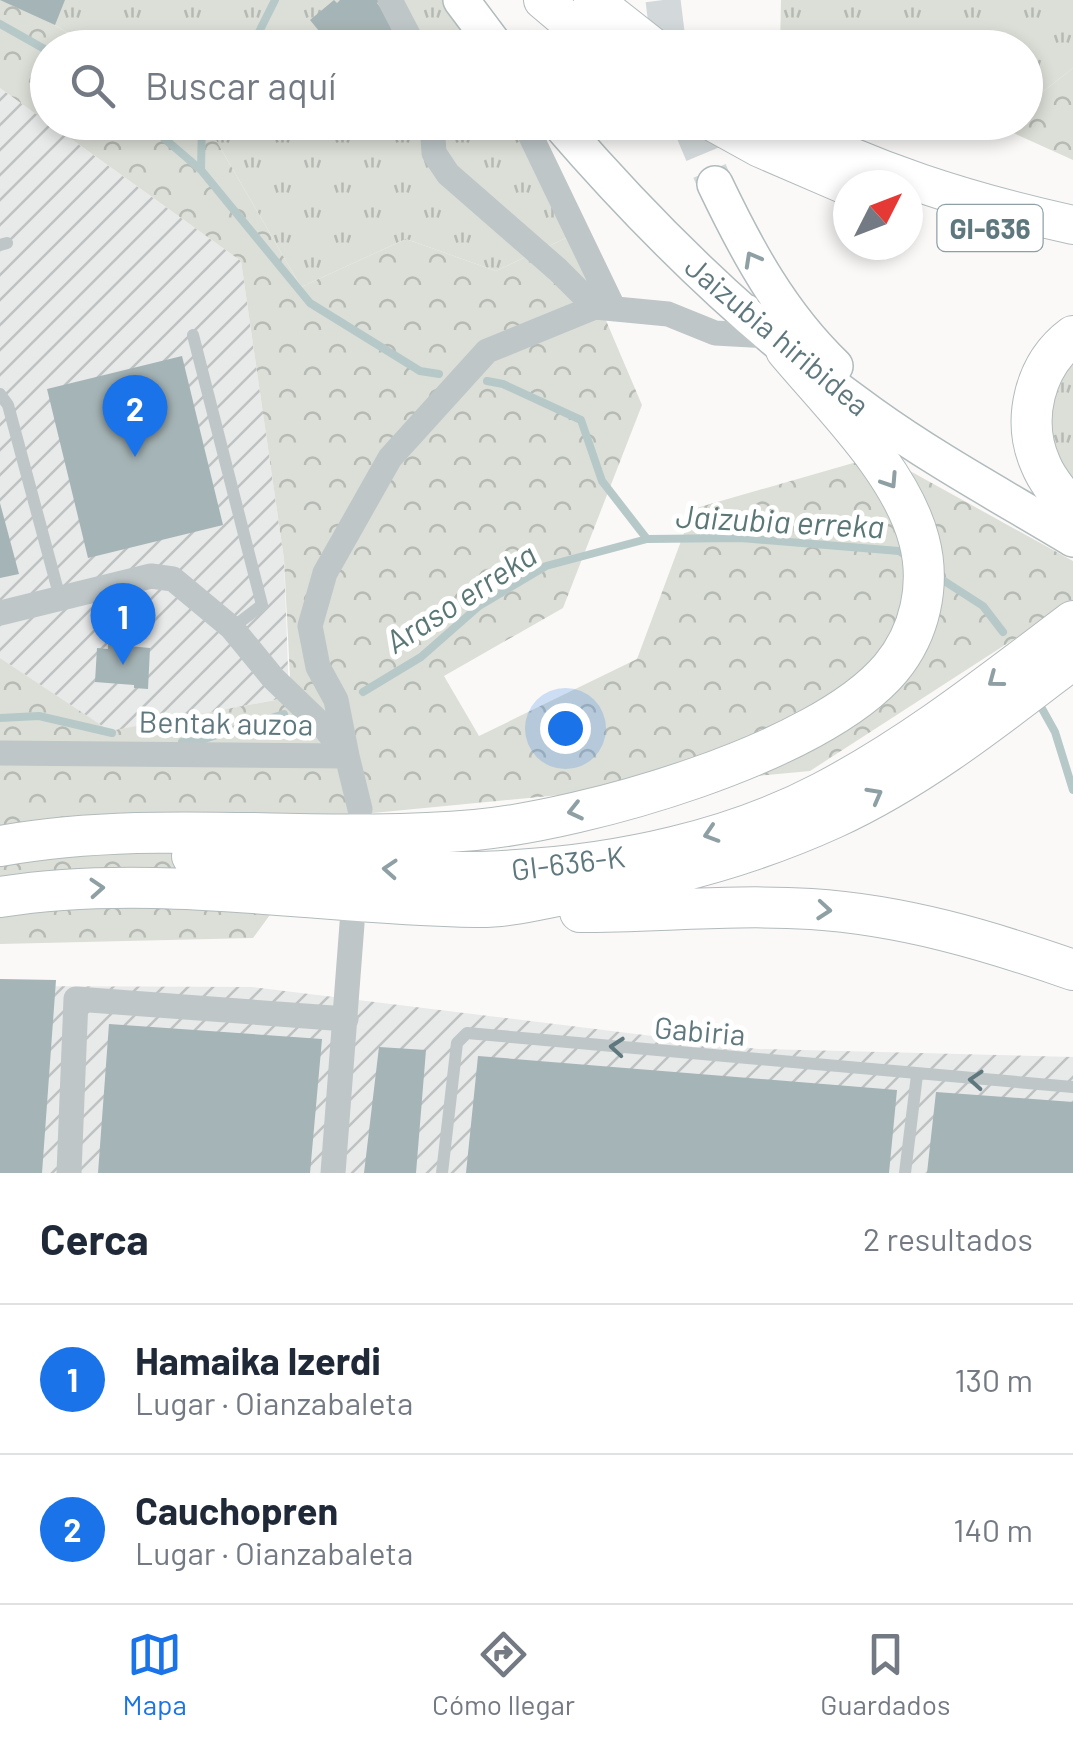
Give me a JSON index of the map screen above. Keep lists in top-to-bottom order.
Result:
{
  "streets": {
    "highway": ["GI-636-K"],
    "main road": ["GI-636", "Jaizubia hiribidea"],
    "street": ["Bentak auzoa"],
    "lane": ["Gabiria"]
  },
  "one_way": ["Gabiria"],
  "water": ["Jaizubia erreka", "Araso erreka"],
  "north": "top right",
  "page": {
    "search": "Buscar aquí",
    "pins": ["2", "1"],
    "heading": ["Cerca", "2 resultados"],
    "list": [
      {
        "mark": "1",
        "name": "Hamaika Izerdi",
        "note": "Lugar · Oianzabaleta",
        "value": "130 m"
      },
      {
        "mark": "2",
        "name": "Cauchopren",
        "note": "Lugar · Oianzabaleta",
        "value": "140 m"
      }
    ],
    "nav": ["Mapa", "Cómo llegar", "Guardados"]
  }
}
